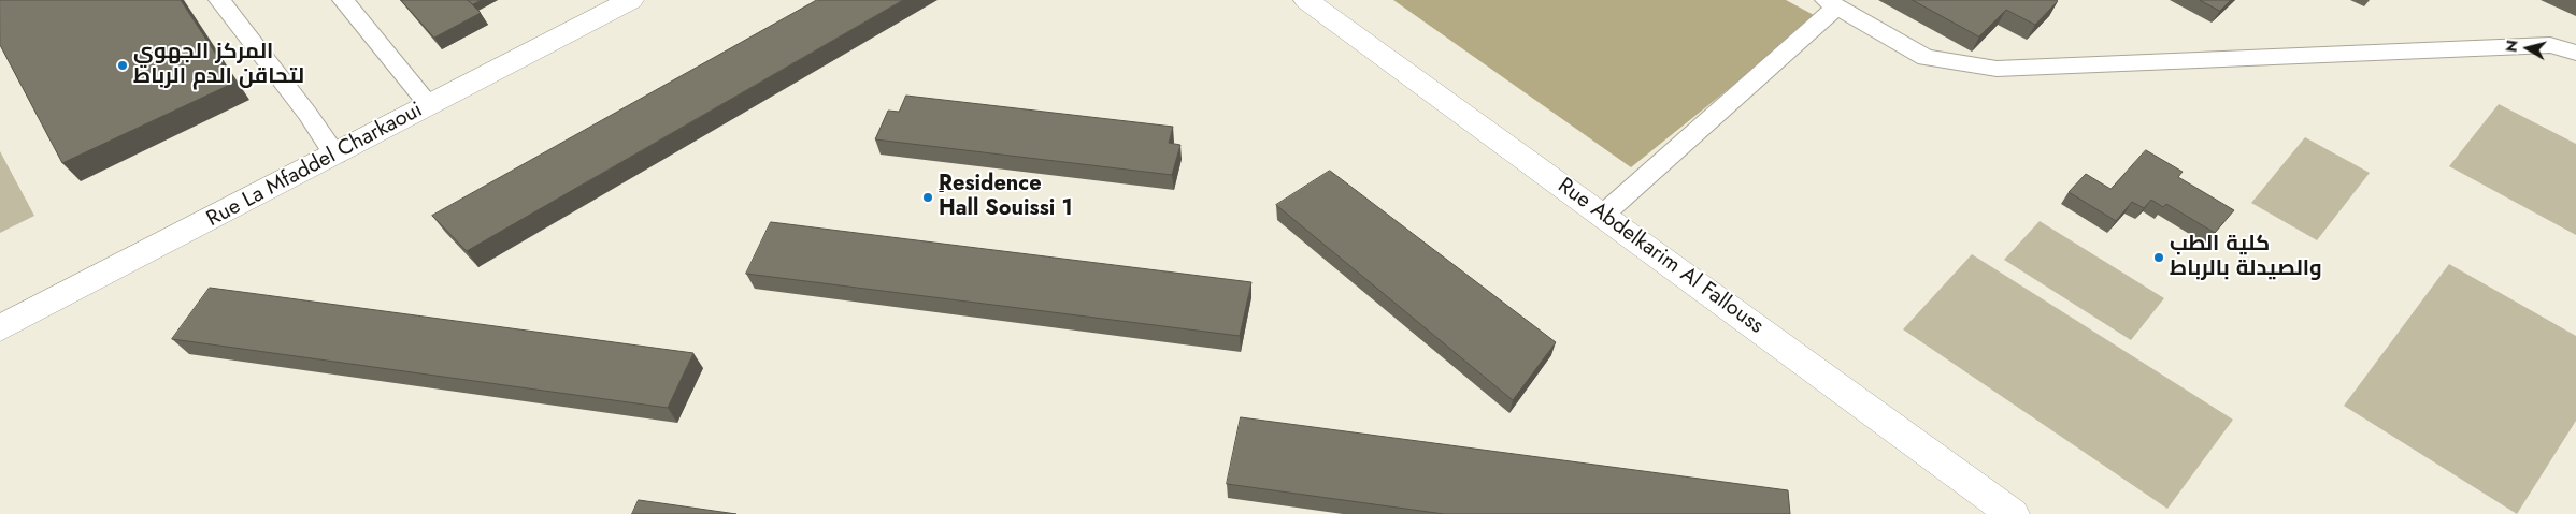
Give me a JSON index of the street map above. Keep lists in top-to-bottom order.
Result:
{
  "streets": {
    "street": ["Rue La Mfaddel Charkaoui", "Rue Abdelkarim Al Fallouss"]
  },
  "places": ["المركز الجهوي لتحاقن الدم الرباط", "ٍResidence Hall Souissi 1", "كلية الطب والصيدلة بالرباط"],
  "north": "left"
}
